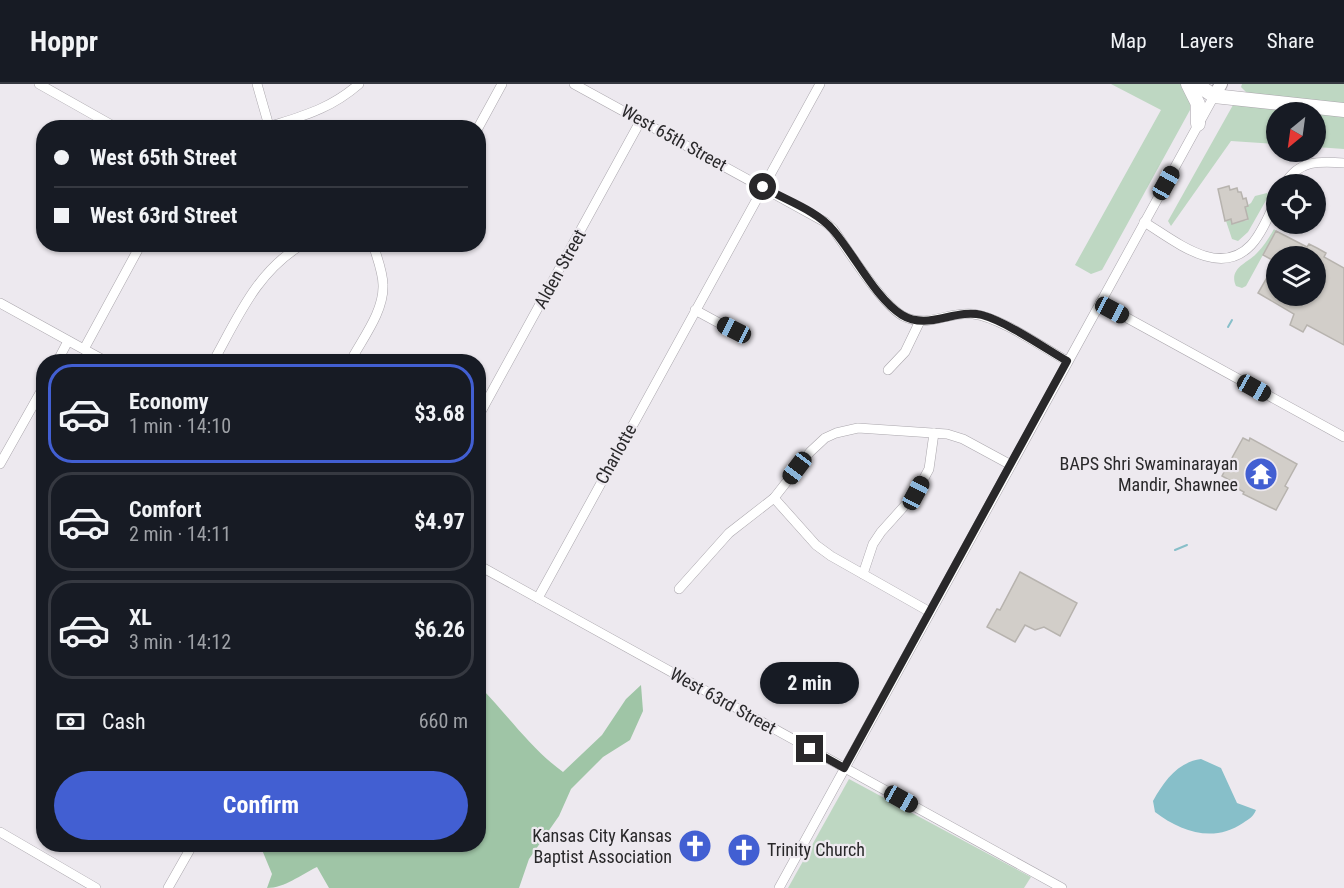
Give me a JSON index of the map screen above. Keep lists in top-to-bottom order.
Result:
{
  "streets": {
    "street": [
      "West 65th Street",
      "Alden Street",
      "Charlotte",
      "West 63rd Street"
    ]
  },
  "crossings": [
    ["West 65th Street", "Alden Street"],
    ["West 65th Street", "Charlotte"],
    ["Charlotte", "West 63rd Street"]
  ],
  "places": {
    "temple": ["BAPS Shri Swaminarayan Mandir, Shawnee"],
    "church": ["Kansas City Kansas Baptist Association", "Trinity Church"]
  },
  "north": "bottom left",
  "page": {
    "header": "Hoppr",
    "nav": ["Map", "Layers", "Share"],
    "banner": ["West 65th Street", "West 63rd Street"],
    "list": [
      {
        "name": "Economy",
        "note": "1 min · 14:10",
        "value": "$3.68"
      },
      {
        "name": "Comfort",
        "note": "2 min · 14:11",
        "value": "$4.97"
      },
      {
        "name": "XL",
        "note": "3 min · 14:12",
        "value": "$6.26"
      }
    ],
    "bubble": "2 min",
    "pay": ["Cash", "660 m"],
    "buttons": "Confirm"
  }
}
